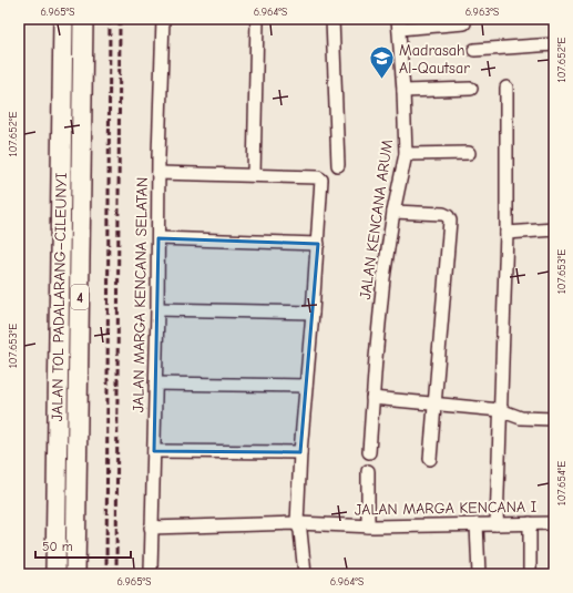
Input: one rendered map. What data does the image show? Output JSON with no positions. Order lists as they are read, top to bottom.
{
  "streets": {
    "highway": ["JALAN TOL PADALARANG–CILEUNYI", "4"],
    "street": ["JALAN KENCANA ARUM", "JALAN MARGA KENCANA SELATAN", "JALAN MARGA KENCANA I"]
  },
  "crossings": [
    ["JALAN MARGA KENCANA SELATAN", "JALAN MARGA KENCANA I"]
  ],
  "places": {
    "school or university": ["Madrasah Al-Qautsar"]
  },
  "scale_bar": "50 m",
  "coordinates": [
    "6.965°S",
    "6.964°S",
    "6.963°S",
    "107.652°E",
    "107.653°E",
    "107.654°E"
  ]
}
